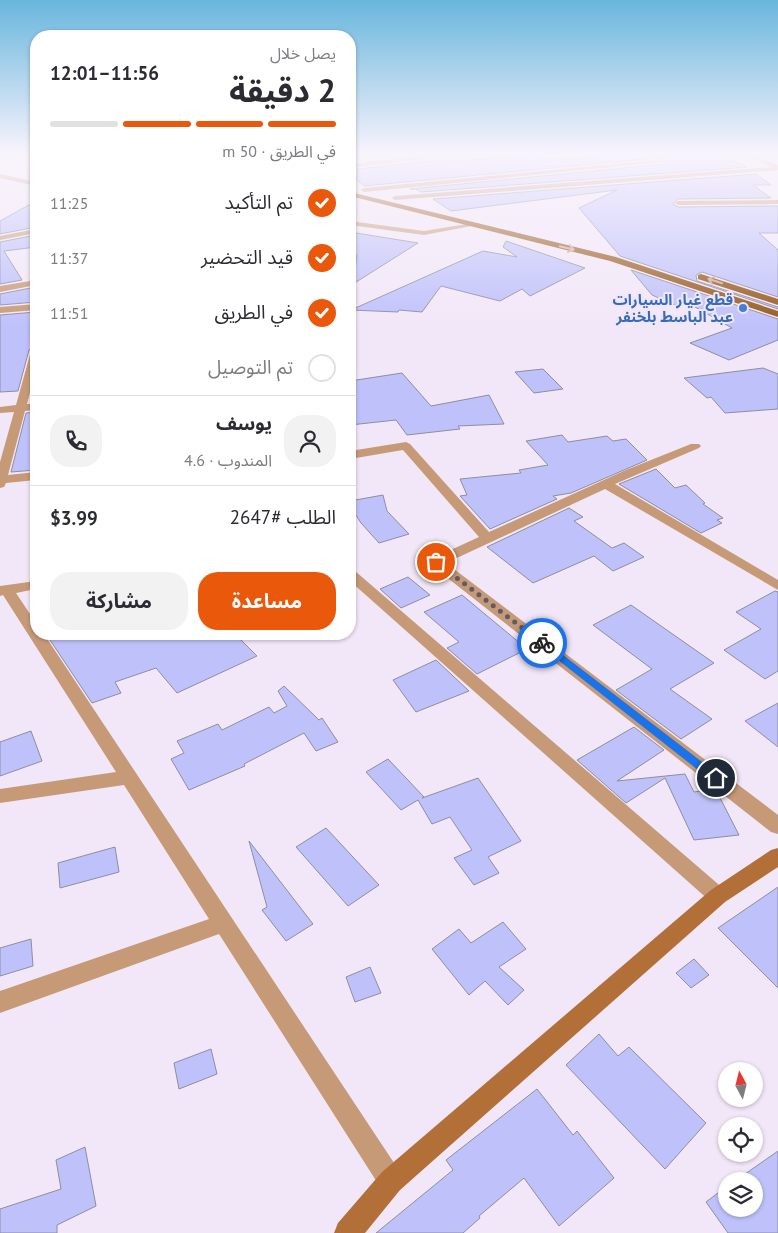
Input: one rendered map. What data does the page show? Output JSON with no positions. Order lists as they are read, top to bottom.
{
  "places": ["قطع غيار السيارات عبد الباسط بلخنفر"],
  "north": "top",
  "page": {
    "heading": ["2 دقيقة", "يصل خلال", "11:56–12:01"],
    "panel": [
      "يوسف",
      "المندوب · 4.6",
      "الطلب #2647",
      "$3.99"
    ],
    "bar": "في الطريق · 50 m",
    "list": [
      ["تم التأكيد", "11:25"],
      ["قيد التحضير", "11:37"],
      ["في الطريق", "11:51"],
      "تم التوصيل"
    ],
    "buttons": ["مساعدة", "مشاركة"]
  }
}
